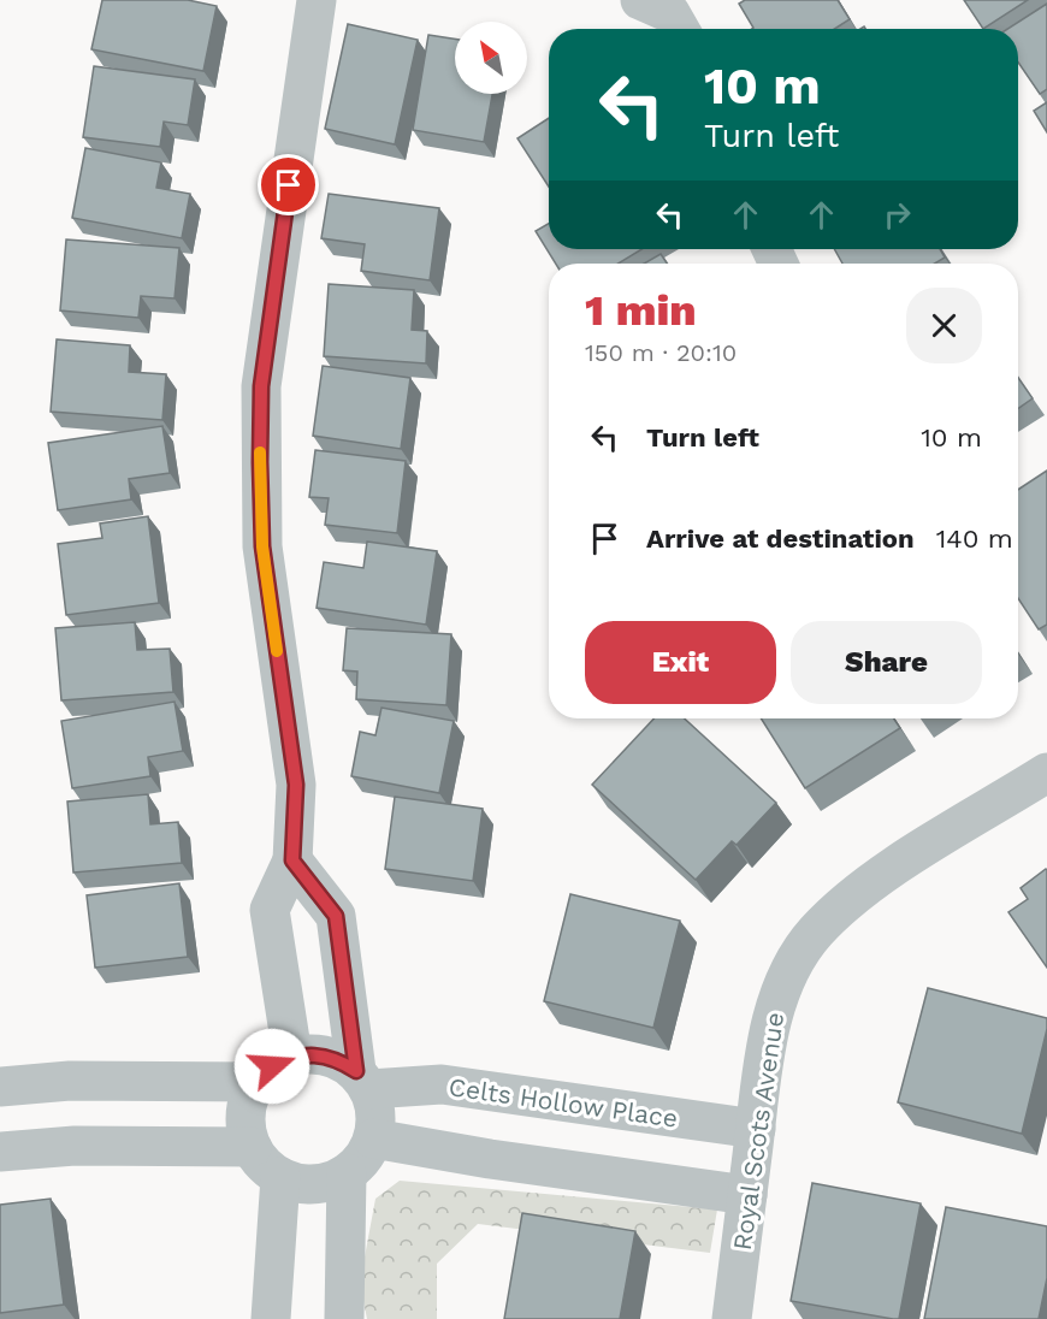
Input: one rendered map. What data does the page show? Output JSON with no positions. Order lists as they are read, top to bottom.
{
  "streets": {
    "street": ["Celts Hollow Place", "Royal Scots Avenue"]
  },
  "crossings": [
    ["Celts Hollow Place", "Royal Scots Avenue"]
  ],
  "north": "top left",
  "page": {
    "turn": ["10 m", "Turn left"],
    "heading": ["1 min", "150 m · 20:10"],
    "list": [
      {
        "name": "Turn left",
        "value": "10 m"
      },
      {
        "name": "Arrive at destination",
        "value": "140 m"
      }
    ],
    "buttons": ["Exit", "Share"]
  }
}
